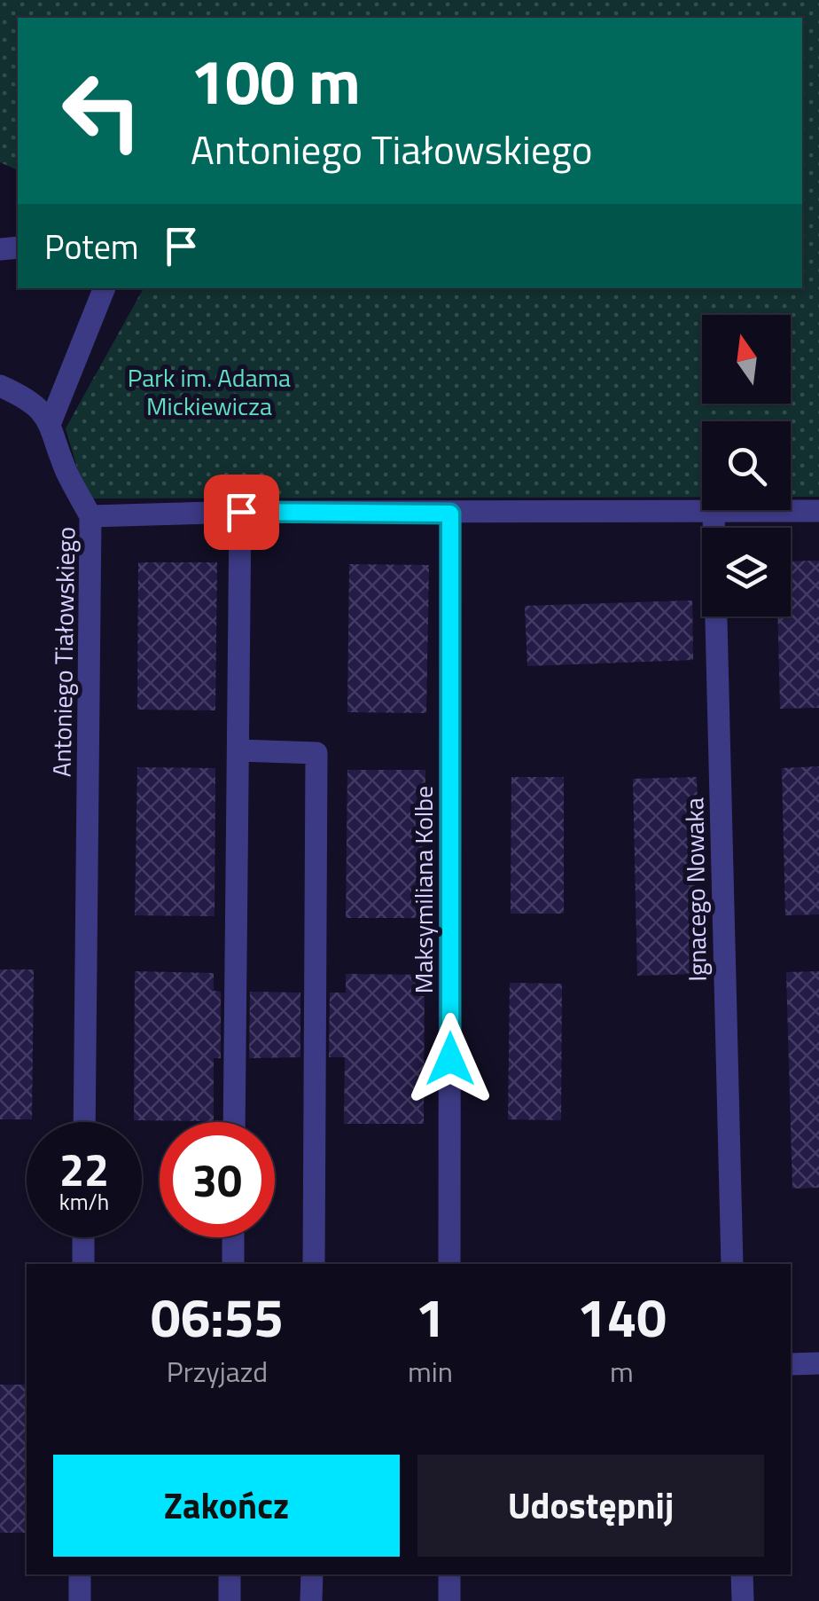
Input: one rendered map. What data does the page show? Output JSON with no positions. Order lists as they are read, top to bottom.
{
  "streets": {
    "street": ["Antoniego Tiałowskiego", "Maksymiliana Kolbe", "Ignacego Nowaka"]
  },
  "crossings": [
    ["Antoniego Tiałowskiego", "Maksymiliana Kolbe"],
    ["Antoniego Tiałowskiego", "Ignacego Nowaka"]
  ],
  "parks": ["Park im. Adama Mickiewicza"],
  "north": "top",
  "page": {
    "turn": ["100 m", "Antoniego Tiałowskiego"],
    "then": "Potem",
    "speed": "22 km/h",
    "limit": "30",
    "eta": [
      "06:55",
      "Przyjazd",
      "1",
      "min",
      "140",
      "m"
    ],
    "buttons": ["Zakończ", "Udostępnij"]
  }
}
